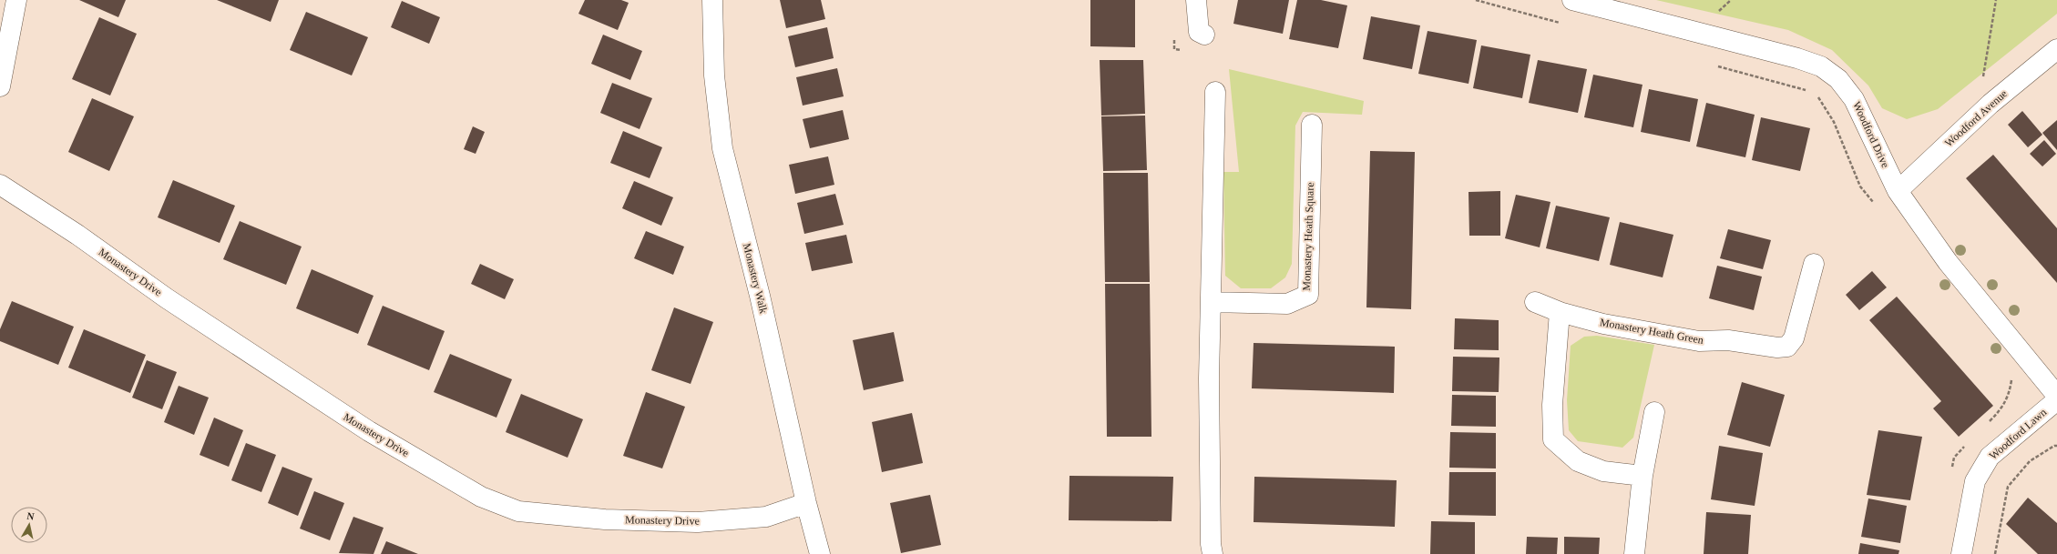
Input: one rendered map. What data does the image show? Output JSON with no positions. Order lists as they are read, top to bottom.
{
  "streets": {
    "street": [
      "Woodford Avenue",
      "Woodford Drive",
      "Monastery Heath Square",
      "Monastery Drive",
      "Monastery Walk",
      "Monastery Heath Green",
      "Woodford Lawn"
    ]
  },
  "crossings": [
    ["Woodford Avenue", "Woodford Drive"],
    ["Monastery Drive", "Monastery Walk"]
  ],
  "north": "top"
}
